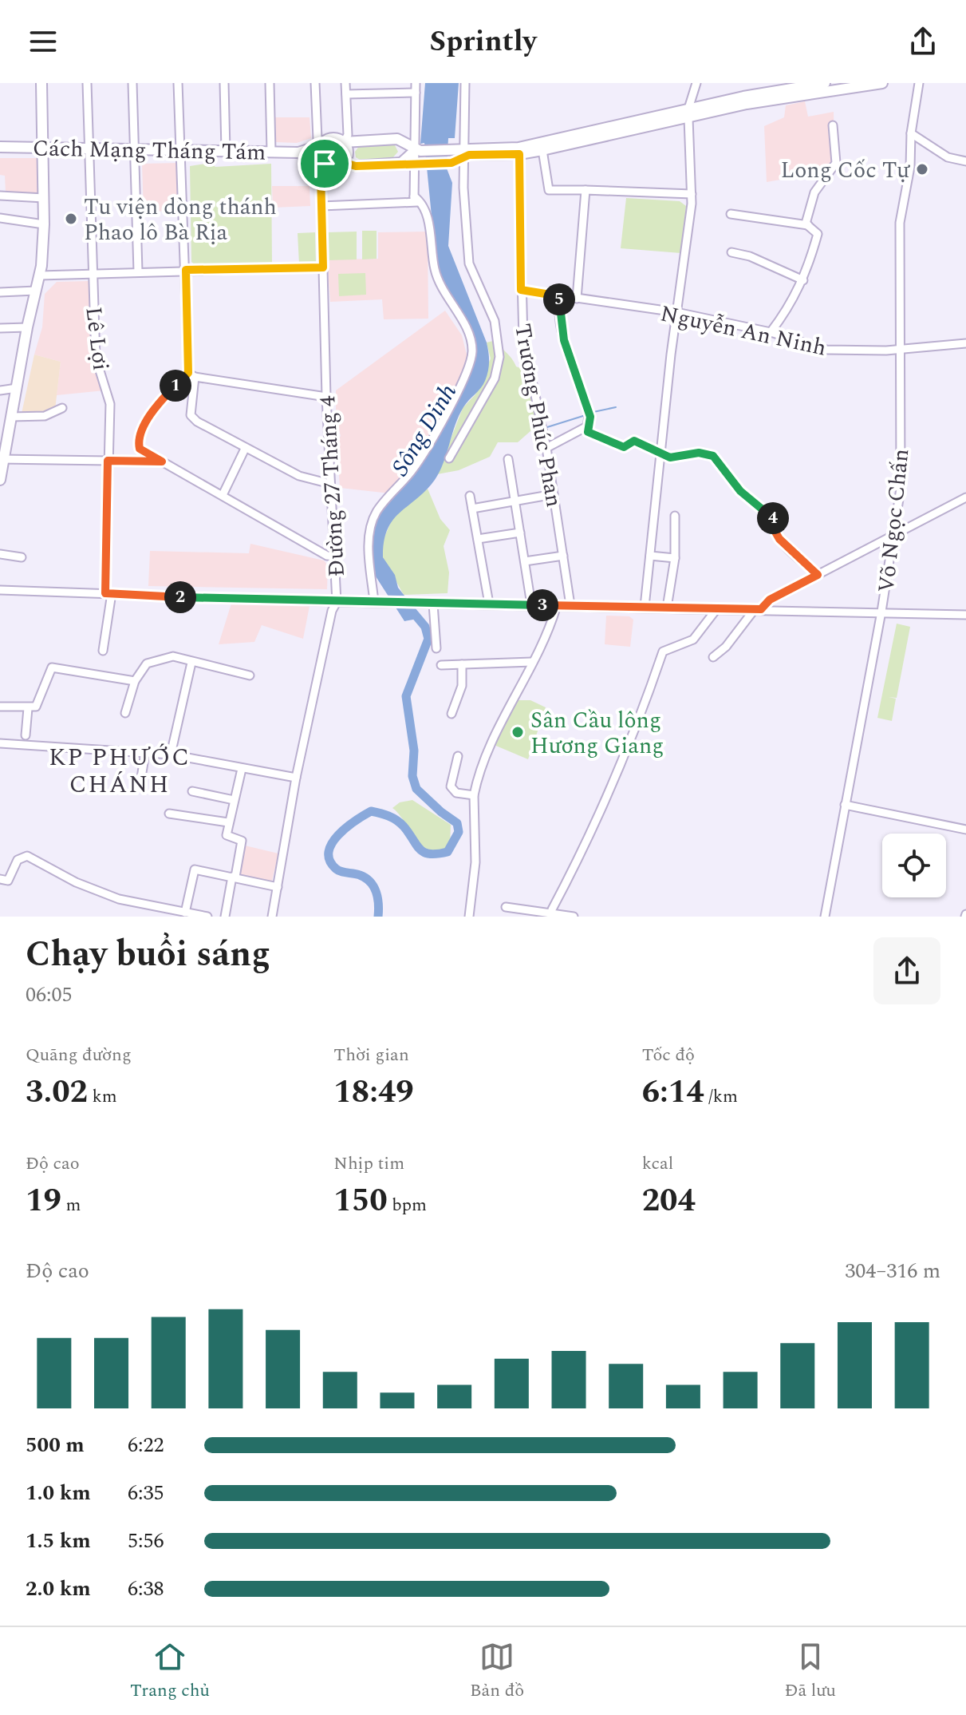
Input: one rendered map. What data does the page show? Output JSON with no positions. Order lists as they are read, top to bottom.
{
  "streets": {
    "main road": ["Cách Mạng Tháng Tám"],
    "street": [
      "Nguyễn An Ninh",
      "Lê Lợi",
      "Trương Phúc Phan",
      "Đường 27 Tháng 4",
      "Võ Ngọc Chấn"
    ]
  },
  "crossings": [
    ["Cách Mạng Tháng Tám", "Lê Lợi"],
    ["Cách Mạng Tháng Tám", "Đường 27 Tháng 4"],
    ["Nguyễn An Ninh", "Trương Phúc Phan"],
    ["Nguyễn An Ninh", "Võ Ngọc Chấn"]
  ],
  "districts": ["KP PHƯỚC CHÁNH"],
  "water": ["Sông Dinh"],
  "places": ["Long Cốc Tự", "Tu viện dòng thánh Phao lô Bà Rịa", "Sân Cầu lông Hương Giang"],
  "page": {
    "header": "Sprintly",
    "pins": [
      "5",
      "1",
      "4",
      "2",
      "3"
    ],
    "heading": ["Chạy buổi sáng", "06:05"],
    "stats": [
      ["Quãng đường", "3.02 km"],
      ["Thời gian", "18:49"],
      ["Tốc độ", "6:14 /km"],
      ["Độ cao", "19 m"],
      ["Nhịp tim", "150 bpm"],
      ["kcal", "204"]
    ],
    "chart": ["Độ cao", "304–316 m"],
    "list": [
      {
        "name": "500 m",
        "note": "6:22"
      },
      {
        "name": "1.0 km",
        "note": "6:35"
      },
      {
        "name": "1.5 km",
        "note": "5:56"
      },
      {
        "name": "2.0 km",
        "note": "6:38"
      }
    ],
    "tabs": ["Trang chủ", "Bản đồ", "Đã lưu"]
  }
}
